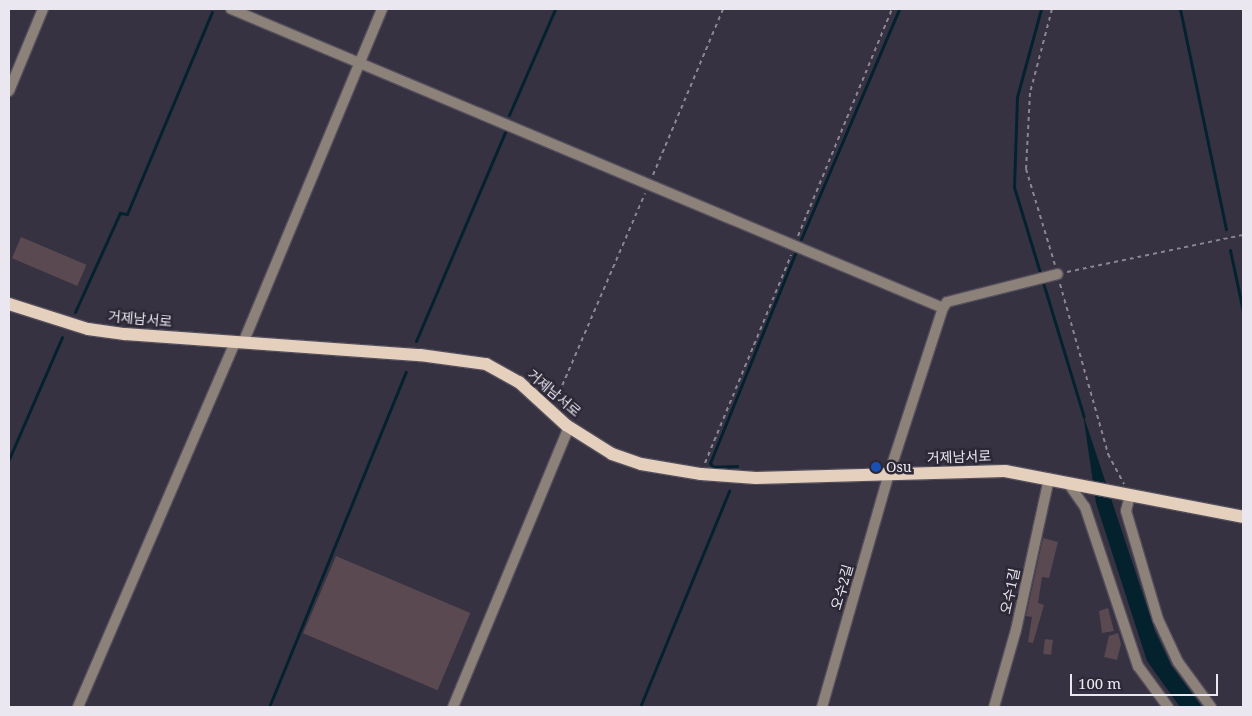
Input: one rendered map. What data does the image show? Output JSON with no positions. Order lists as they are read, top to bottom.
{
  "streets": {
    "main road": ["거제남서로"],
    "street": ["오수2길", "오수1길"]
  },
  "crossings": [
    ["거제남서로", "오수2길"],
    ["거제남서로", "오수1길"]
  ],
  "places": ["Osu"],
  "scale_bar": "100 m"
}
